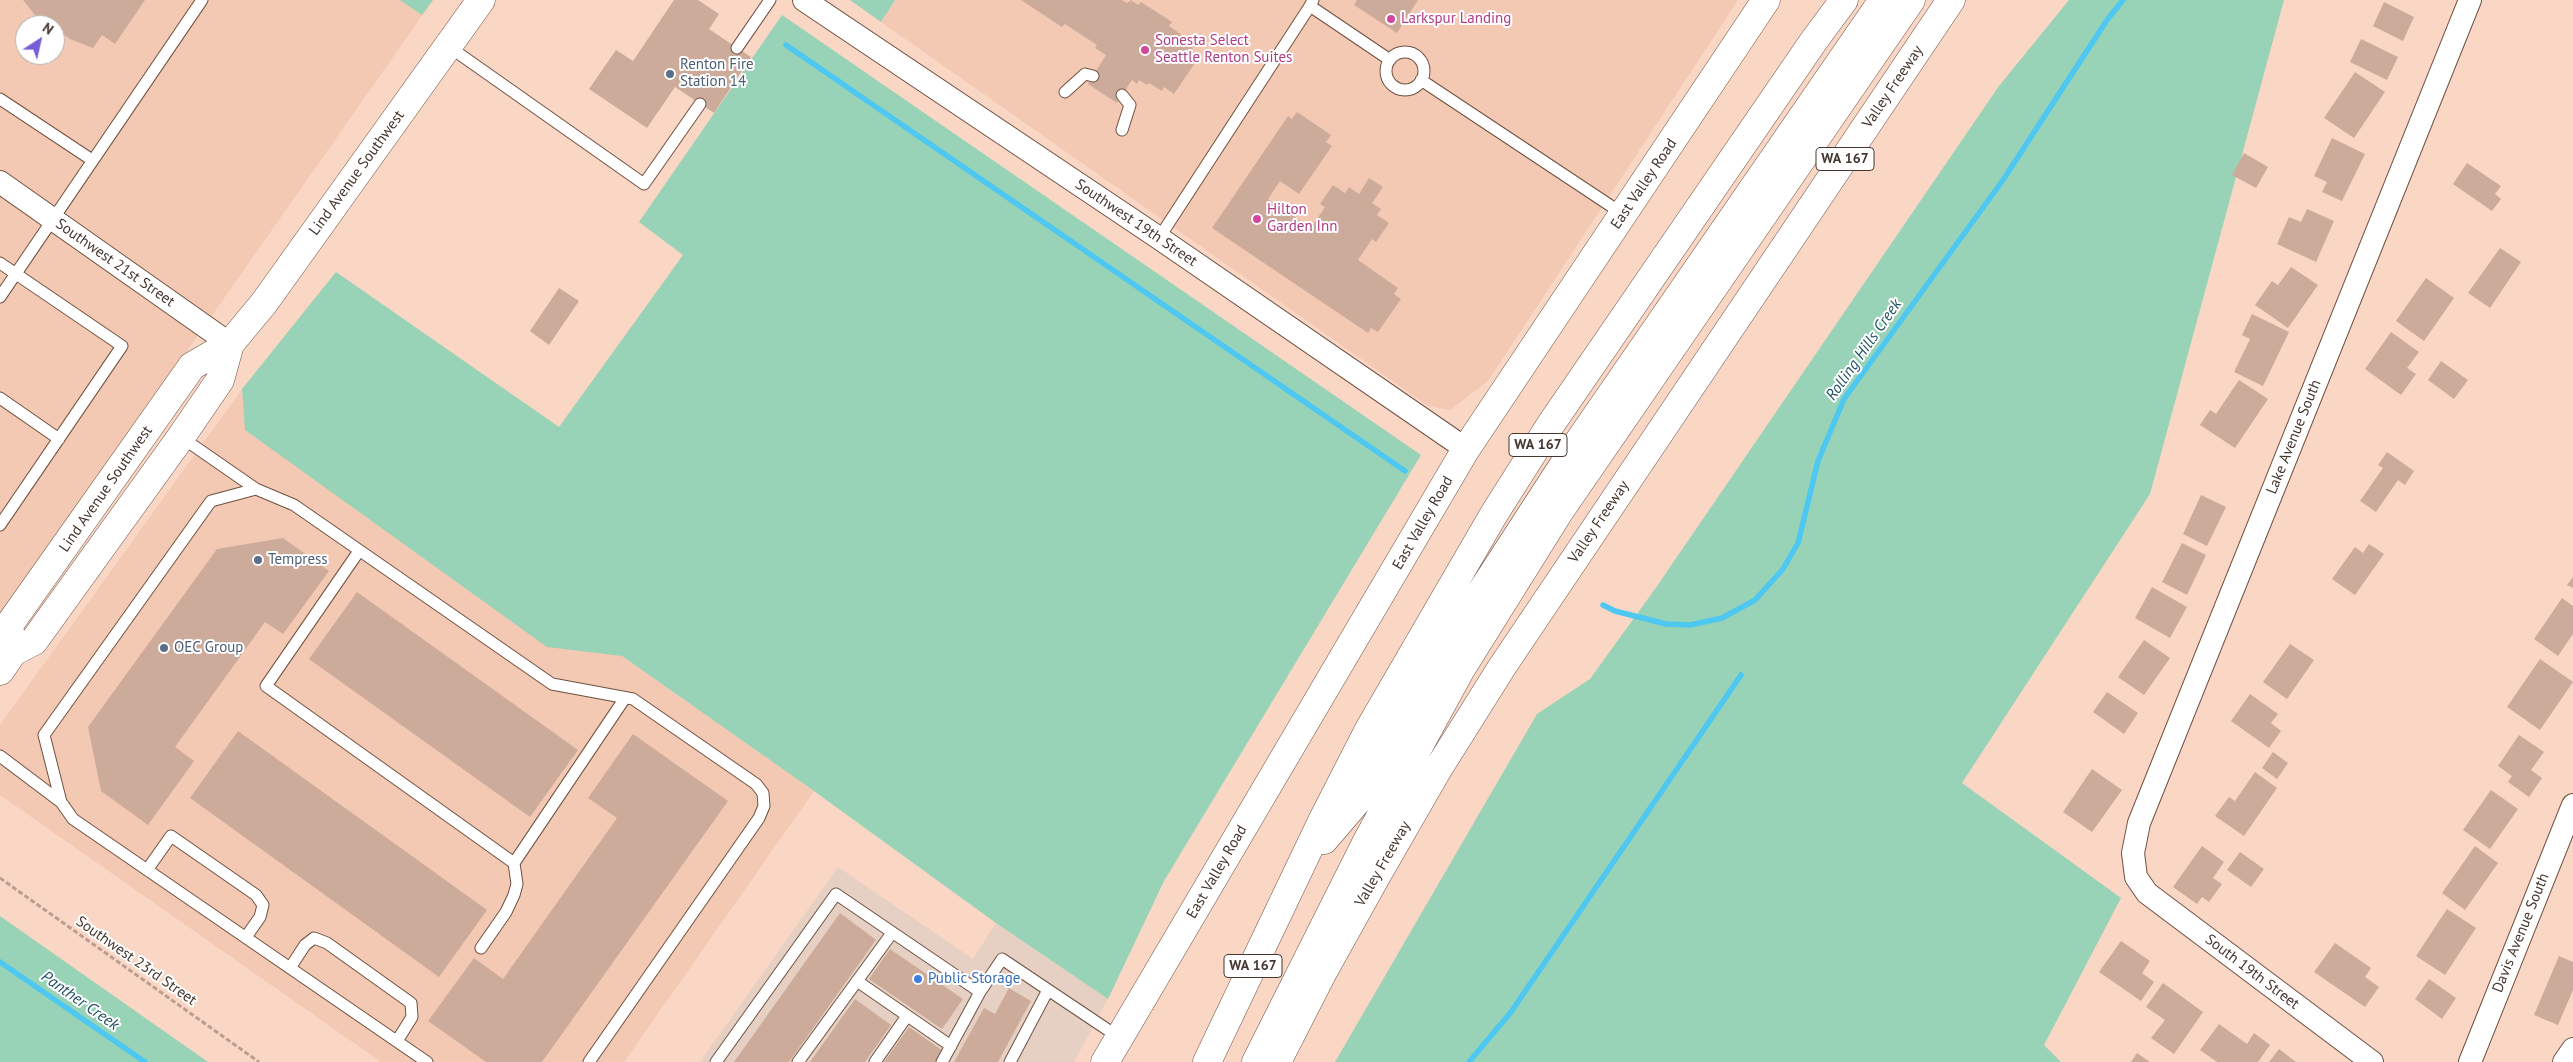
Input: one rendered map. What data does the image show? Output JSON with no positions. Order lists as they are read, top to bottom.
{
  "streets": {
    "main road": [
      "Valley Freeway",
      "WA 167",
      "Lind Avenue Southwest",
      "East Valley Road"
    ],
    "street": [
      "Southwest 19th Street",
      "Southwest 21st Street",
      "Lake Avenue South",
      "Davis Avenue South",
      "South 19th Street"
    ],
    "path": ["Southwest 23rd Street"]
  },
  "crossings": [
    ["Lind Avenue Southwest", "Southwest 21st Street"],
    ["East Valley Road", "Southwest 19th Street"],
    ["Lake Avenue South", "South 19th Street"]
  ],
  "water": ["Rolling Hills Creek", "Panther Creek"],
  "places": [
    "Larkspur Landing",
    "Sonesta Select Seattle Renton Suites",
    "Renton Fire Station 14",
    "Hilton Garden Inn",
    "Tempress",
    "OEC Group",
    "Public Storage"
  ],
  "north": "top right"
}
